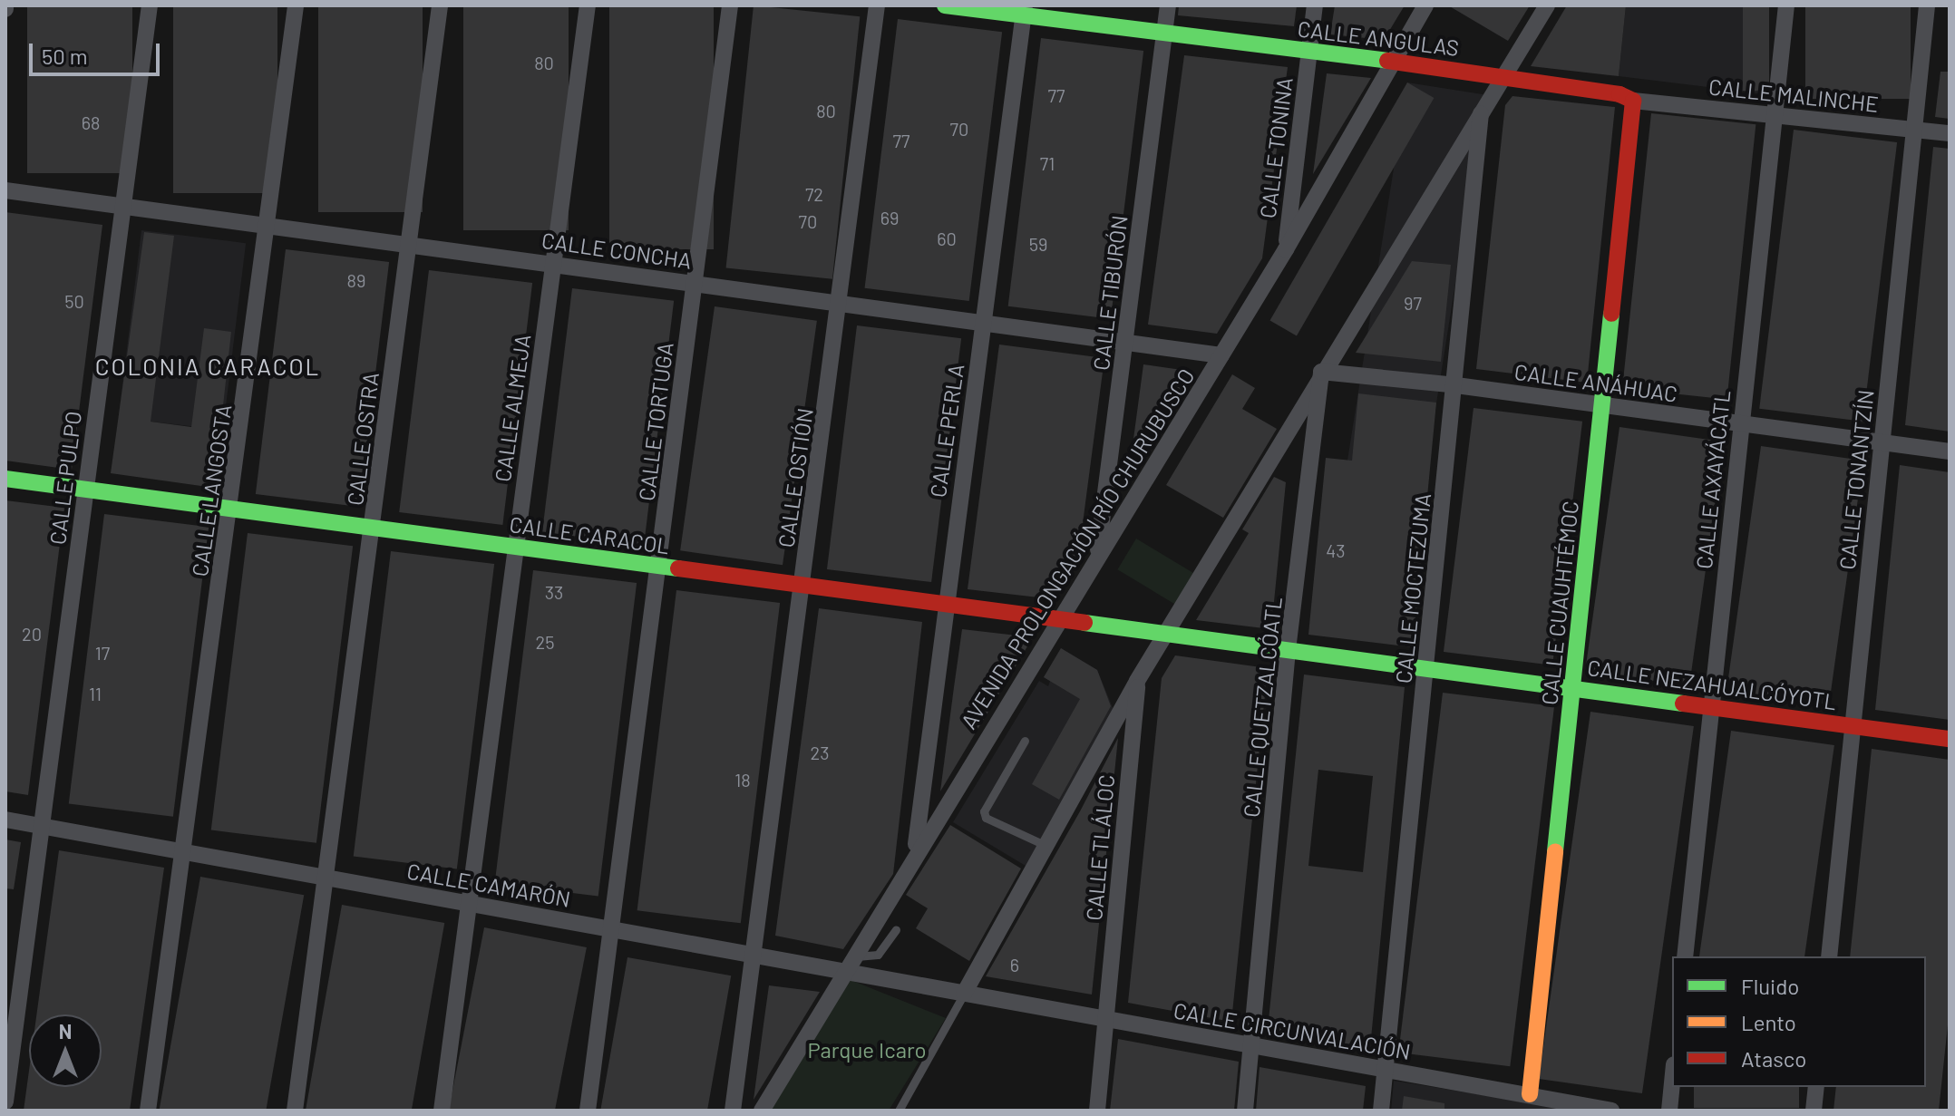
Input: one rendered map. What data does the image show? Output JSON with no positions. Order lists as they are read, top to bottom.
{
  "streets": {
    "street": [
      "CALLE ANGULAS",
      "CALLE MALINCHE",
      "CALLE TONINA",
      "CALLE CONCHA",
      "CALLE TIBURÓN",
      "CALLE ANÁHUAC",
      "CALLE ALMEJA",
      "CALLE TORTUGA",
      "CALLE PERLA",
      "CALLE OSTRA",
      "CALLE PULPO",
      "CALLE OSTIÓN",
      "CALLE AXAYÁCATL",
      "CALLE TONANTZÍN",
      "CALLE LANGOSTA",
      "CALLE CARACOL",
      "AVENIDA PROLONGACIÓN RÍO CHURUBUSCO",
      "CALLE MOCTEZUMA",
      "CALLE CUAUHTÉMOC",
      "CALLE NEZAHUALCÓYOTL",
      "CALLE QUETZALCÓATL",
      "CALLE TLÁLOC",
      "CALLE CAMARÓN",
      "CALLE CIRCUNVALACIÓN"
    ]
  },
  "crossings": [
    ["CALLE ANGULAS", "CALLE MALINCHE"],
    ["CALLE ANGULAS", "CALLE TONINA"],
    ["CALLE ANGULAS", "CALLE TIBURÓN"],
    ["CALLE ANGULAS", "CALLE PERLA"],
    ["CALLE ANGULAS", "AVENIDA PROLONGACIÓN RÍO CHURUBUSCO"],
    ["CALLE MALINCHE", "CALLE AXAYÁCATL"],
    ["CALLE MALINCHE", "CALLE TONANTZÍN"],
    ["CALLE MALINCHE", "CALLE CUAUHTÉMOC"],
    ["CALLE TONINA", "AVENIDA PROLONGACIÓN RÍO CHURUBUSCO"],
    ["CALLE CONCHA", "CALLE TIBURÓN"],
    ["CALLE CONCHA", "CALLE ALMEJA"],
    ["CALLE CONCHA", "CALLE TORTUGA"],
    ["CALLE CONCHA", "CALLE PERLA"],
    ["CALLE CONCHA", "CALLE OSTRA"],
    ["CALLE CONCHA", "CALLE PULPO"],
    ["CALLE CONCHA", "CALLE OSTIÓN"],
    ["CALLE CONCHA", "CALLE LANGOSTA"],
    ["CALLE CONCHA", "AVENIDA PROLONGACIÓN RÍO CHURUBUSCO"],
    ["CALLE TIBURÓN", "AVENIDA PROLONGACIÓN RÍO CHURUBUSCO"],
    ["CALLE ANÁHUAC", "CALLE AXAYÁCATL"],
    ["CALLE ANÁHUAC", "CALLE TONANTZÍN"],
    ["CALLE ANÁHUAC", "CALLE MOCTEZUMA"],
    ["CALLE ANÁHUAC", "CALLE CUAUHTÉMOC"],
    ["CALLE ANÁHUAC", "CALLE QUETZALCÓATL"],
    ["CALLE ALMEJA", "CALLE CARACOL"],
    ["CALLE ALMEJA", "CALLE CAMARÓN"],
    ["CALLE TORTUGA", "CALLE CARACOL"],
    ["CALLE TORTUGA", "CALLE CAMARÓN"],
    ["CALLE PERLA", "CALLE CARACOL"],
    ["CALLE PERLA", "AVENIDA PROLONGACIÓN RÍO CHURUBUSCO"],
    ["CALLE OSTRA", "CALLE CARACOL"],
    ["CALLE OSTRA", "CALLE CAMARÓN"],
    ["CALLE PULPO", "CALLE CARACOL"],
    ["CALLE PULPO", "CALLE CAMARÓN"],
    ["CALLE OSTIÓN", "CALLE CARACOL"],
    ["CALLE OSTIÓN", "CALLE CAMARÓN"],
    ["CALLE AXAYÁCATL", "CALLE NEZAHUALCÓYOTL"],
    ["CALLE TONANTZÍN", "CALLE NEZAHUALCÓYOTL"],
    ["CALLE LANGOSTA", "CALLE CARACOL"],
    ["CALLE LANGOSTA", "CALLE CAMARÓN"],
    ["CALLE CARACOL", "AVENIDA PROLONGACIÓN RÍO CHURUBUSCO"],
    ["CALLE CARACOL", "CALLE NEZAHUALCÓYOTL"],
    ["AVENIDA PROLONGACIÓN RÍO CHURUBUSCO", "CALLE CAMARÓN"],
    ["CALLE MOCTEZUMA", "CALLE NEZAHUALCÓYOTL"],
    ["CALLE MOCTEZUMA", "CALLE CIRCUNVALACIÓN"],
    ["CALLE CUAUHTÉMOC", "CALLE NEZAHUALCÓYOTL"],
    ["CALLE CUAUHTÉMOC", "CALLE CIRCUNVALACIÓN"],
    ["CALLE NEZAHUALCÓYOTL", "CALLE QUETZALCÓATL"],
    ["CALLE QUETZALCÓATL", "CALLE CIRCUNVALACIÓN"],
    ["CALLE TLÁLOC", "CALLE CIRCUNVALACIÓN"],
    ["CALLE CAMARÓN", "CALLE CIRCUNVALACIÓN"]
  ],
  "districts": ["COLONIA CARACOL"],
  "parks": ["Parque Icaro"],
  "house_numbers": [
    "80",
    "77",
    "80",
    "68",
    "70",
    "77",
    "71",
    "72",
    "69",
    "70",
    "60",
    "59",
    "89",
    "50",
    "97",
    "43",
    "33",
    "20",
    "25",
    "17",
    "11",
    "23",
    "18",
    "6"
  ],
  "legend": ["Fluido", "Lento", "Atasco"],
  "scale_bar": "50 m",
  "north": "top"
}
